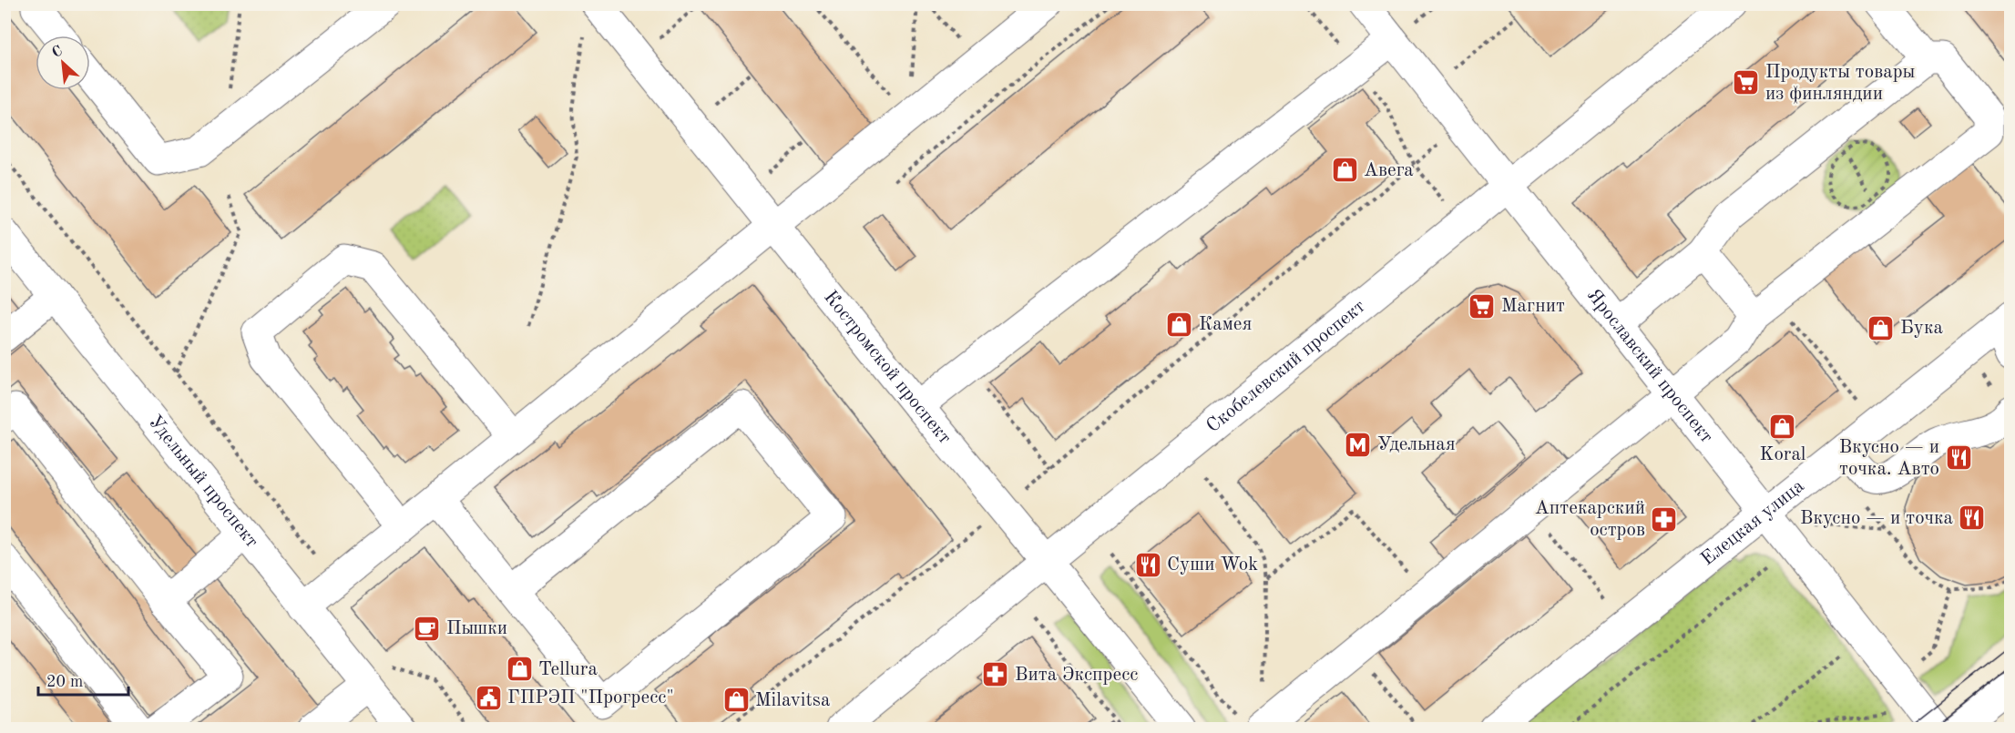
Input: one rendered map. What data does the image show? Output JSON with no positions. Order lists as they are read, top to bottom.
{
  "streets": {
    "street": [
      "Костромской проспект",
      "Скобелевский проспект",
      "Ярославский проспект",
      "Удельный проспект",
      "Елецкая улица"
    ]
  },
  "crossings": [
    ["Костромской проспект", "Скобелевский проспект"],
    ["Скобелевский проспект", "Ярославский проспект"],
    ["Ярославский проспект", "Елецкая улица"]
  ],
  "places": {
    "supermarket": ["Продукты товары из финляндии", "Магнит"],
    "shop": [
      "Авега",
      "Камея",
      "Бука",
      "Koral",
      "Tellura",
      "Milavitsa"
    ],
    "metro station": ["Удельная"],
    "restaurant": ["Вкусно — и точка. Авто", "Вкусно — и точка", "Суши Wok"],
    "pharmacy": ["Аптекарский остров", "Вита Экспресс"],
    "cafe": ["Пышки"],
    "public building": ["ГПРЭП \"Прогресс\""]
  },
  "scale_bar": "20 m",
  "north": "top left"
}
